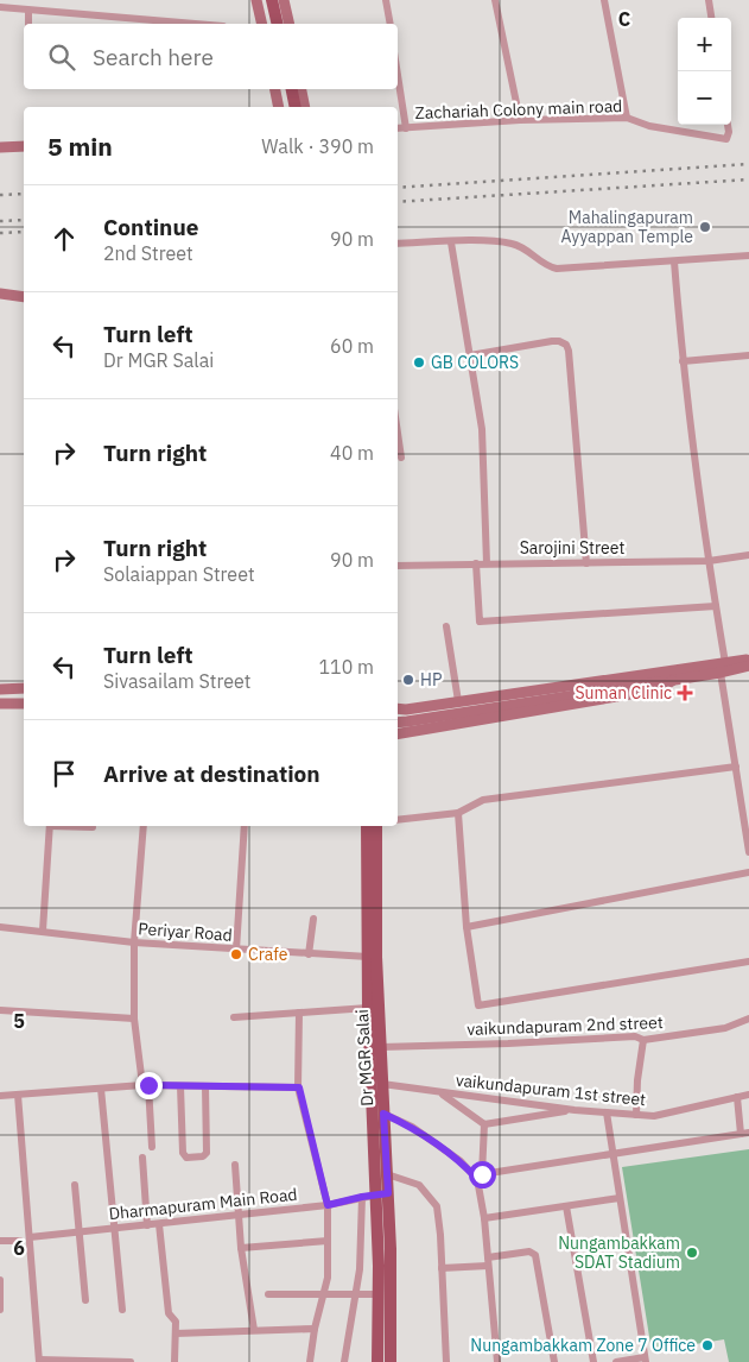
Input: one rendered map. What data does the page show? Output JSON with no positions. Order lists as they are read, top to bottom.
{
  "streets": {
    "main road": ["Dr MGR Salai"],
    "street": [
      "Zachariah Colony main road",
      "Sarojini Street",
      "Periyar Road",
      "vaikundapuram 2nd street",
      "vaikundapuram 1st street",
      "Dharmapuram Main Road"
    ]
  },
  "crossings": [
    ["Periyar Road", "Dr MGR Salai"],
    ["vaikundapuram 2nd street", "Dr MGR Salai"],
    ["Dr MGR Salai", "vaikundapuram 1st street"],
    ["Dr MGR Salai", "Dharmapuram Main Road"]
  ],
  "places": {
    "other": [
      "Mahalingapuram Ayyappan Temple",
      "GB COLORS",
      "HP",
      "Crafe",
      "Nungambakkam SDAT Stadium",
      "Nungambakkam Zone 7 Office"
    ],
    "health": ["Suman Clinic"]
  },
  "page": {
    "map_buttons": ["+", "−"],
    "search": "Search here",
    "heading": ["5 min", "Walk · 390 m"],
    "list": [
      ["Continue", "2nd Street", "90 m"],
      ["Turn left", "Dr MGR Salai", "60 m"],
      ["Turn right", "40 m"],
      ["Turn right", "Solaiappan Street", "90 m"],
      ["Turn left", "Sivasailam Street", "110 m"],
      "Arrive at destination"
    ]
  },
  "grid": {
    "columns": ["C"],
    "rows": ["5", "6"]
  }
}
